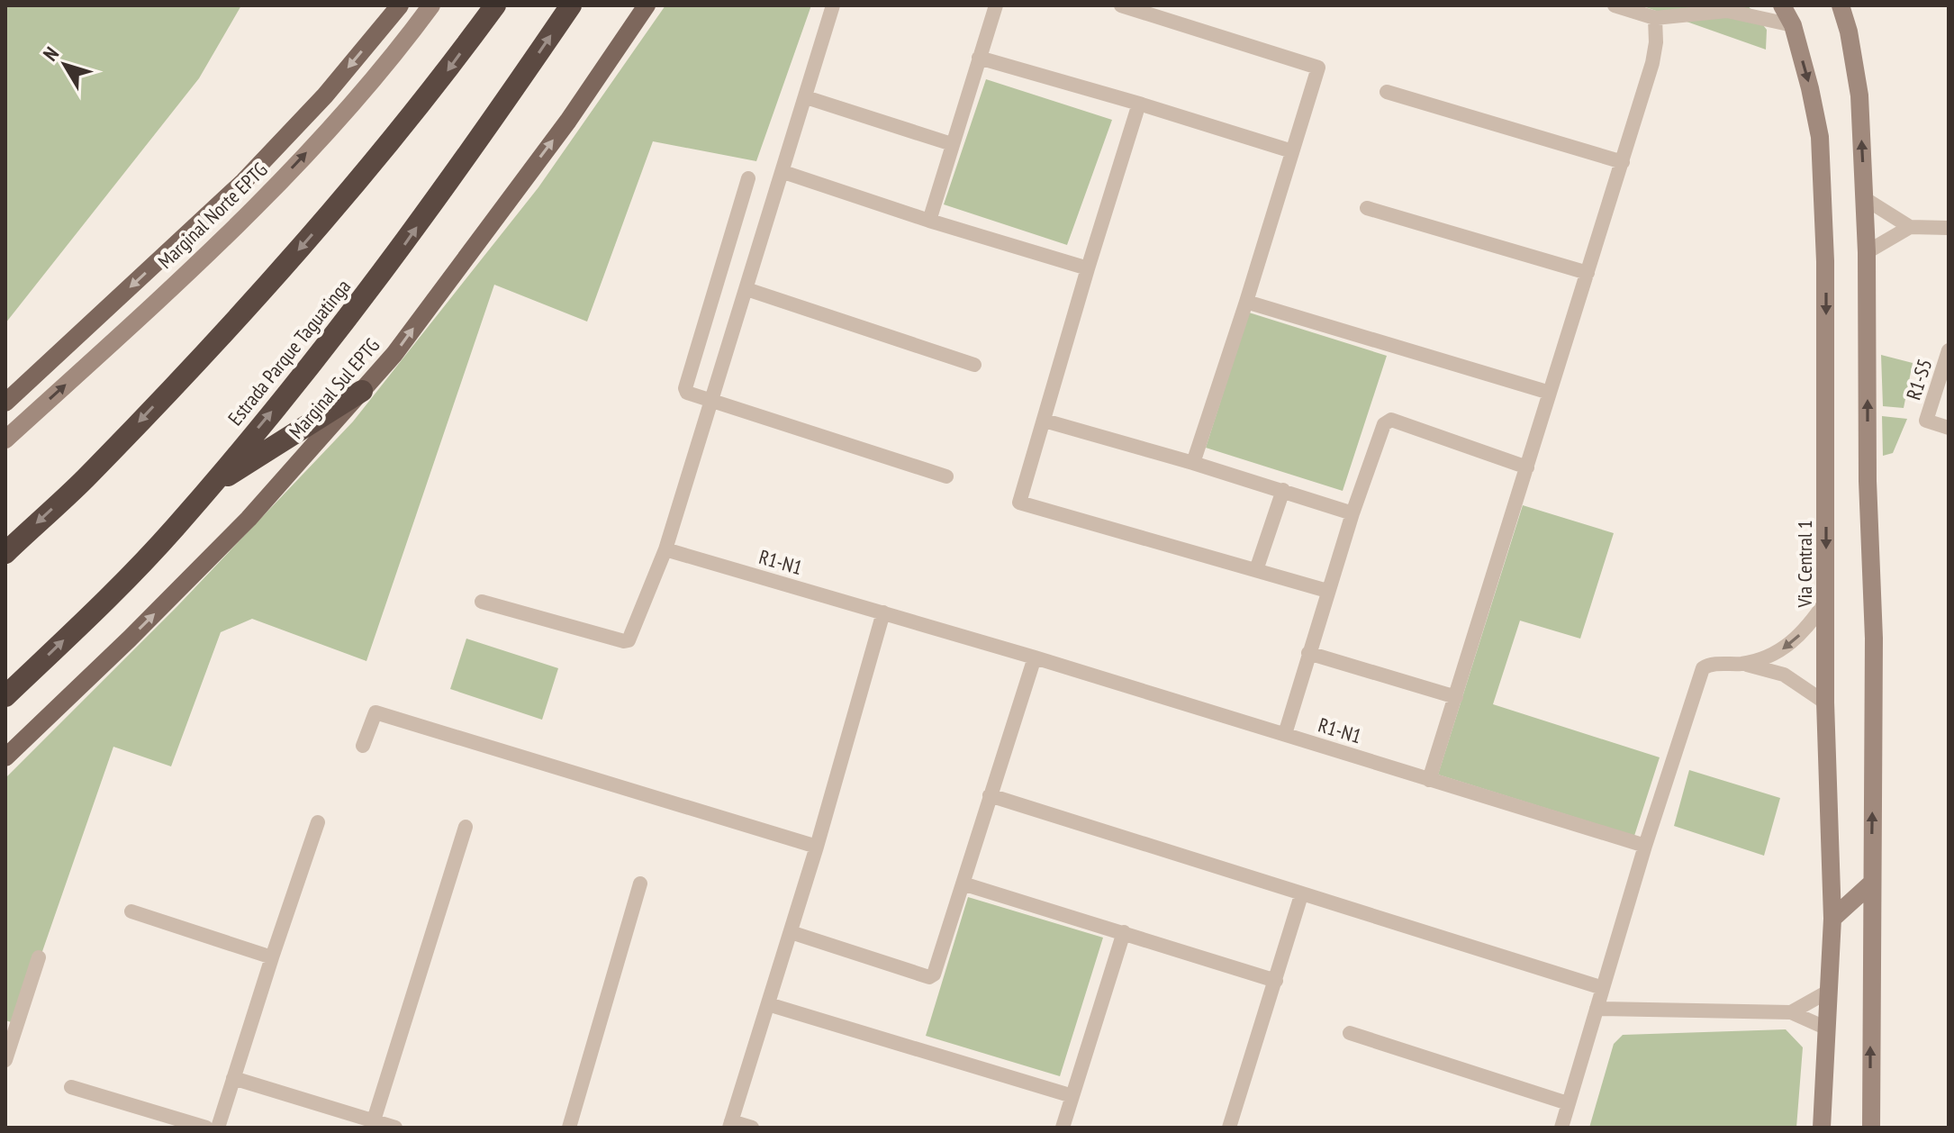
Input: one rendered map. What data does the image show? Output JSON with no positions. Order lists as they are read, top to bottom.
{
  "streets": {
    "highway": ["Estrada Parque Taguatinga"],
    "main road": ["Marginal Norte EPTG", "Marginal Sul EPTG", "Via Central 1"],
    "street": ["R1-S5", "R1-N1"]
  },
  "one_way": ["Marginal Sul EPTG"],
  "north": "top left"
}
